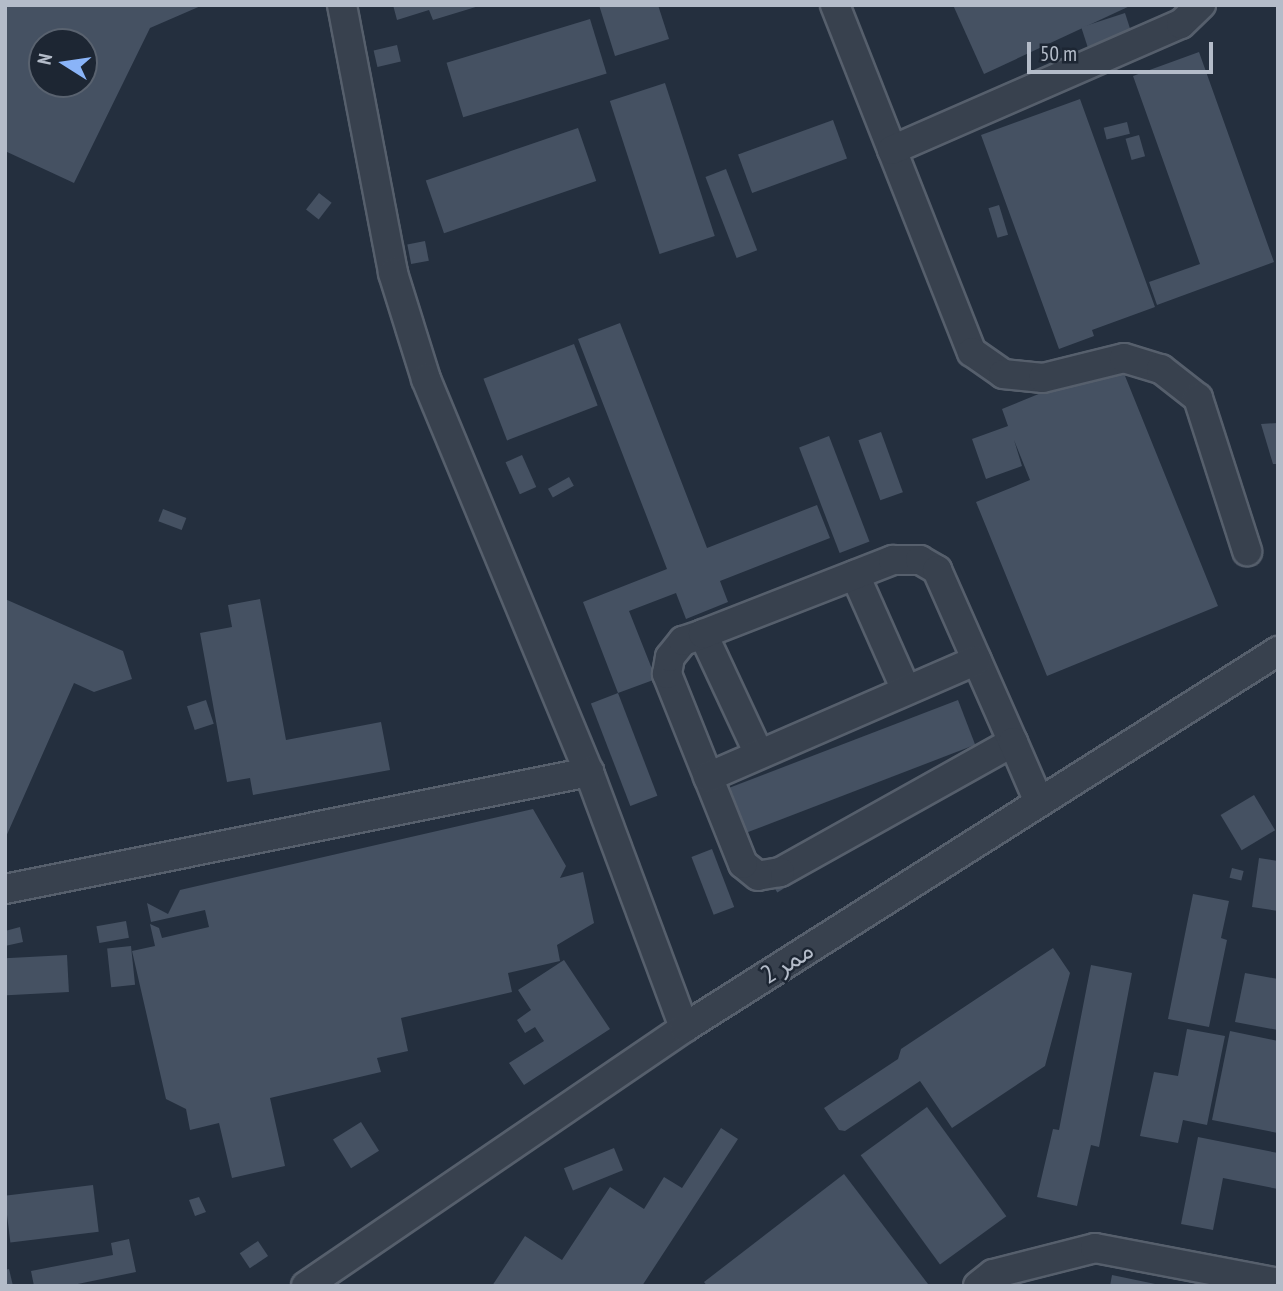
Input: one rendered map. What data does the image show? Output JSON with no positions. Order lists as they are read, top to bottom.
{
  "streets": {
    "lane": ["ممر 2"]
  },
  "scale_bar": "50 m",
  "north": "left"
}
